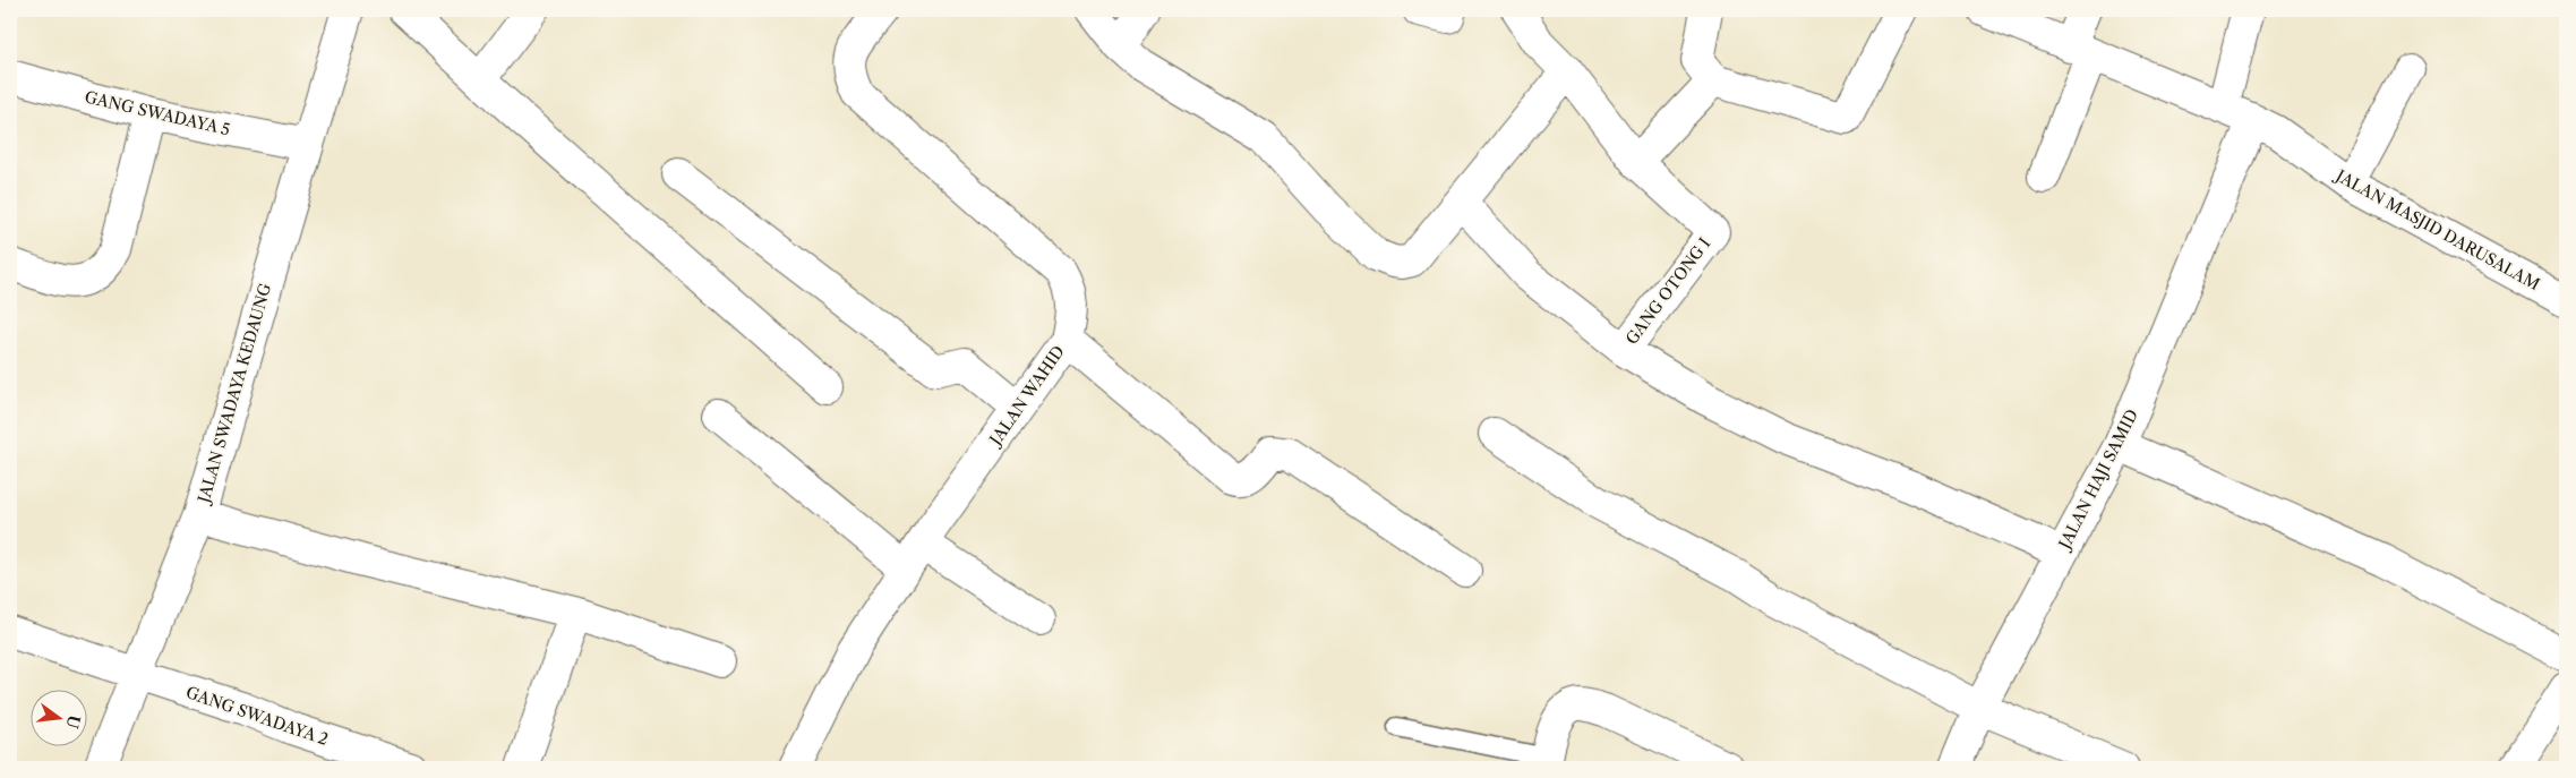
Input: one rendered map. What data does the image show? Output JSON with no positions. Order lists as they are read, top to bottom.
{
  "streets": {
    "street": [
      "GANG SWADAYA 5",
      "JALAN MASJID DARUSALAM",
      "GANG OTONG I",
      "JALAN SWADAYA KEDAUNG",
      "JALAN WAHID",
      "JALAN HAJI SAMID",
      "GANG SWADAYA 2"
    ]
  },
  "crossings": [
    ["GANG SWADAYA 5", "JALAN SWADAYA KEDAUNG"],
    ["JALAN MASJID DARUSALAM", "JALAN HAJI SAMID"],
    ["JALAN SWADAYA KEDAUNG", "GANG SWADAYA 2"]
  ],
  "north": "right"
}
